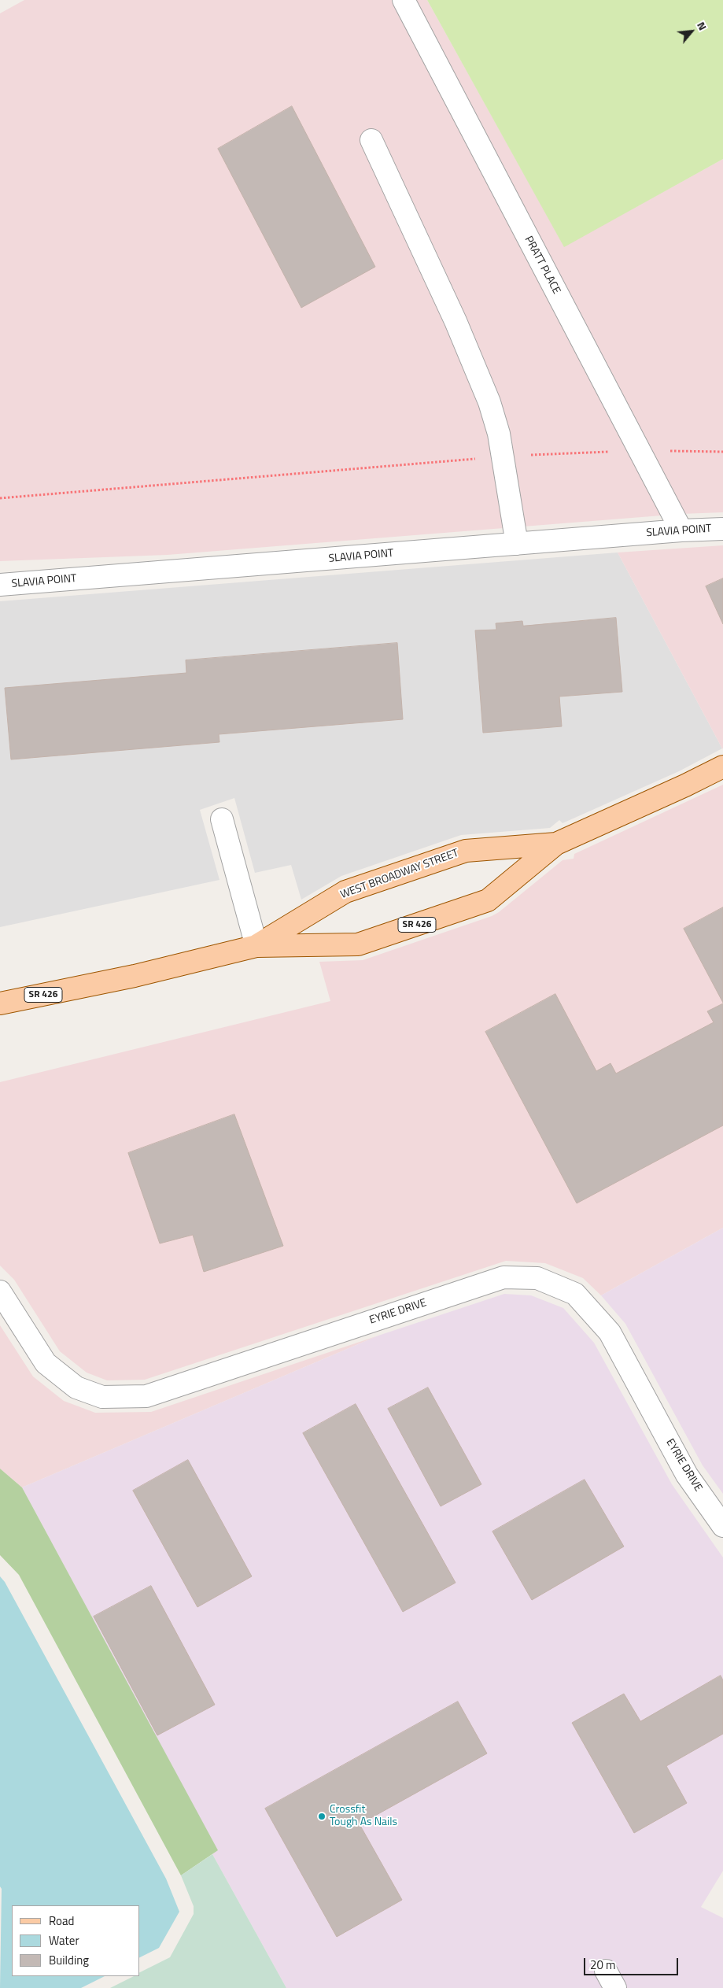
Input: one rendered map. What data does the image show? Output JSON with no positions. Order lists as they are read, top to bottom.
{
  "streets": {
    "main road": ["WEST BROADWAY STREET", "SR 426"],
    "street": ["PRATT PLACE", "SLAVIA POINT", "EYRIE DRIVE"]
  },
  "crossings": [
    ["PRATT PLACE", "SLAVIA POINT"]
  ],
  "places": ["Crossfit Tough As Nails"],
  "legend": ["Road", "Water", "Building"],
  "scale_bar": "20 m",
  "north": "top right"
}
